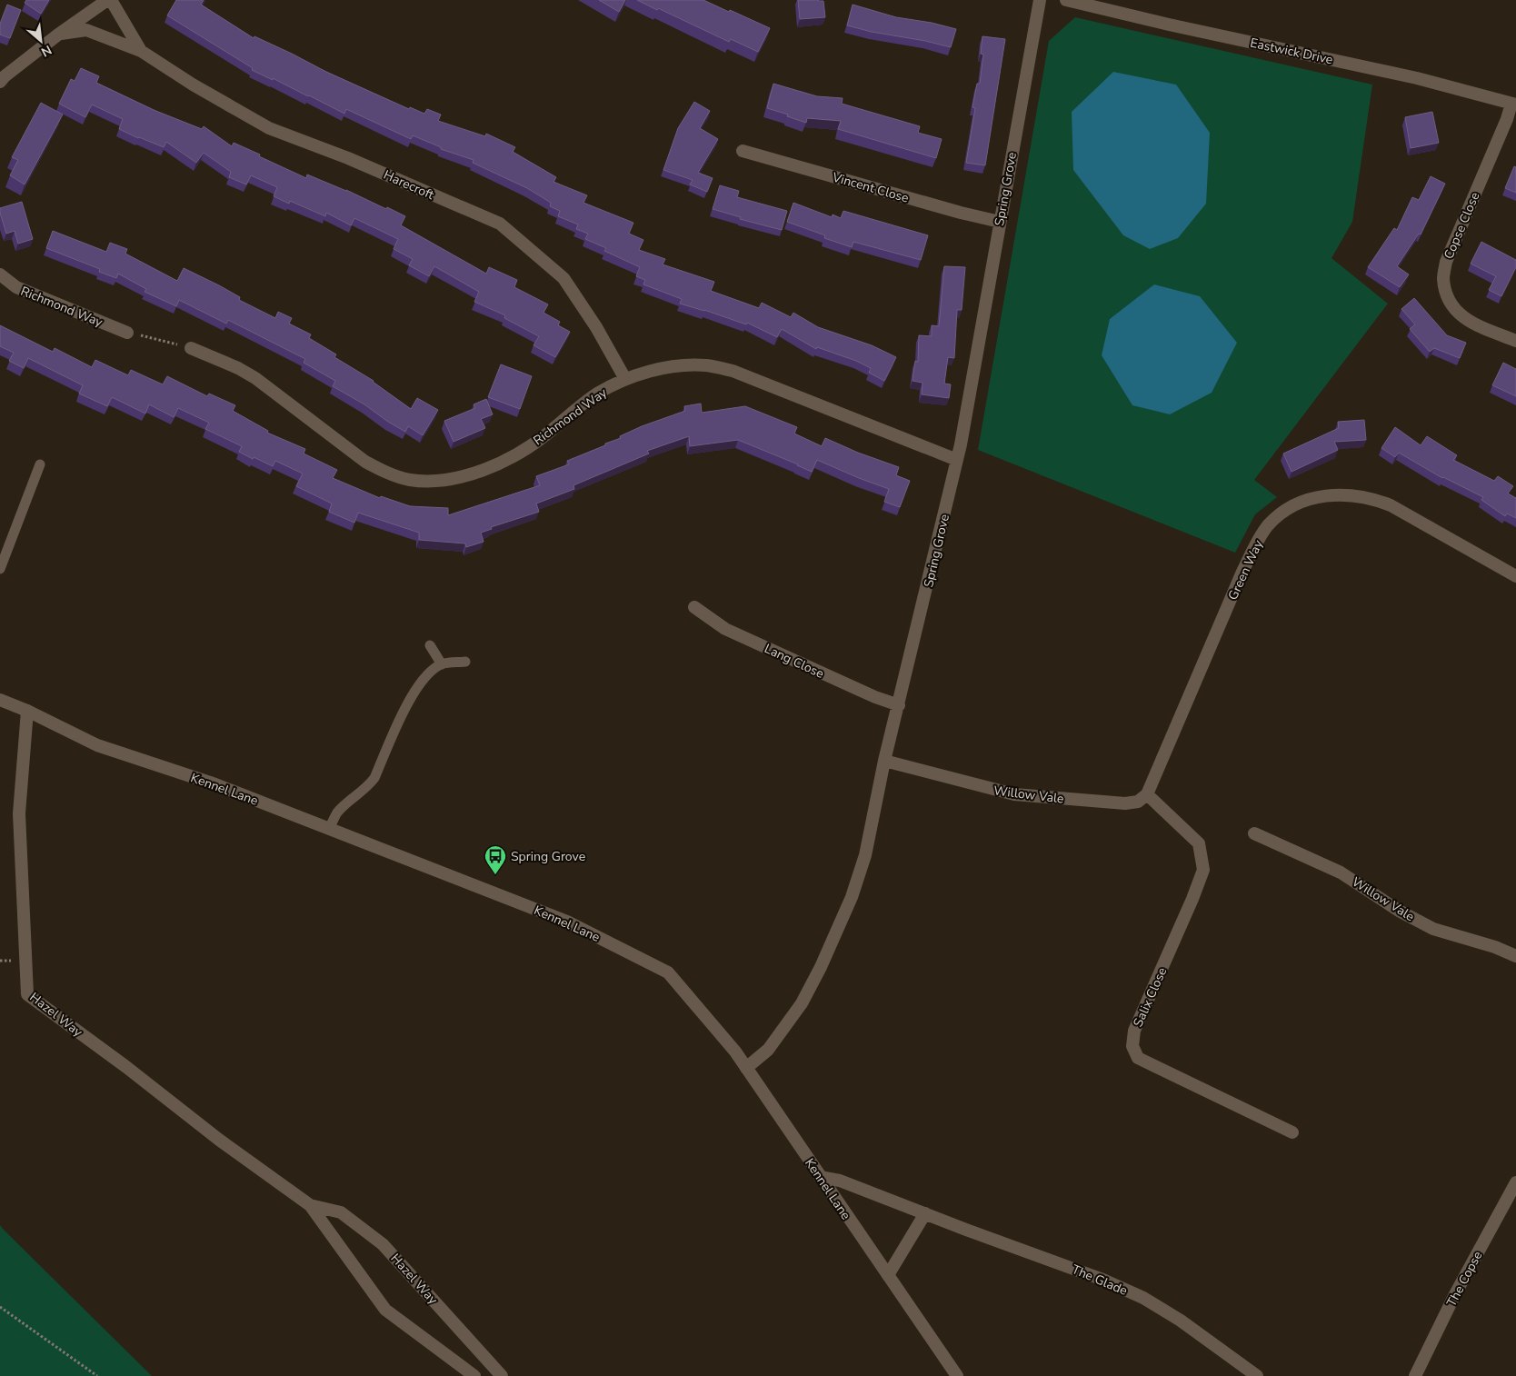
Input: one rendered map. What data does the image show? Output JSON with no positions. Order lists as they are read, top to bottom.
{
  "streets": {
    "street": [
      "Eastwick Drive",
      "Harecroft",
      "Vincent Close",
      "Spring Grove",
      "Copse Close",
      "Richmond Way",
      "Green Way",
      "Lang Close",
      "Kennel Lane",
      "Willow Vale",
      "Salix Close",
      "Hazel Way",
      "The Copse",
      "The Glade"
    ]
  },
  "crossings": [
    ["Eastwick Drive", "Copse Close"],
    ["Harecroft", "Richmond Way"],
    ["Vincent Close", "Spring Grove"],
    ["Spring Grove", "Richmond Way"],
    ["Spring Grove", "Lang Close"],
    ["Spring Grove", "Kennel Lane"],
    ["Spring Grove", "Willow Vale"],
    ["Green Way", "Willow Vale"],
    ["Green Way", "Salix Close"],
    ["Kennel Lane", "Hazel Way"],
    ["Kennel Lane", "The Glade"],
    ["Willow Vale", "Salix Close"]
  ],
  "places": {
    "bus stop": ["Spring Grove"]
  },
  "north": "bottom right"
}
